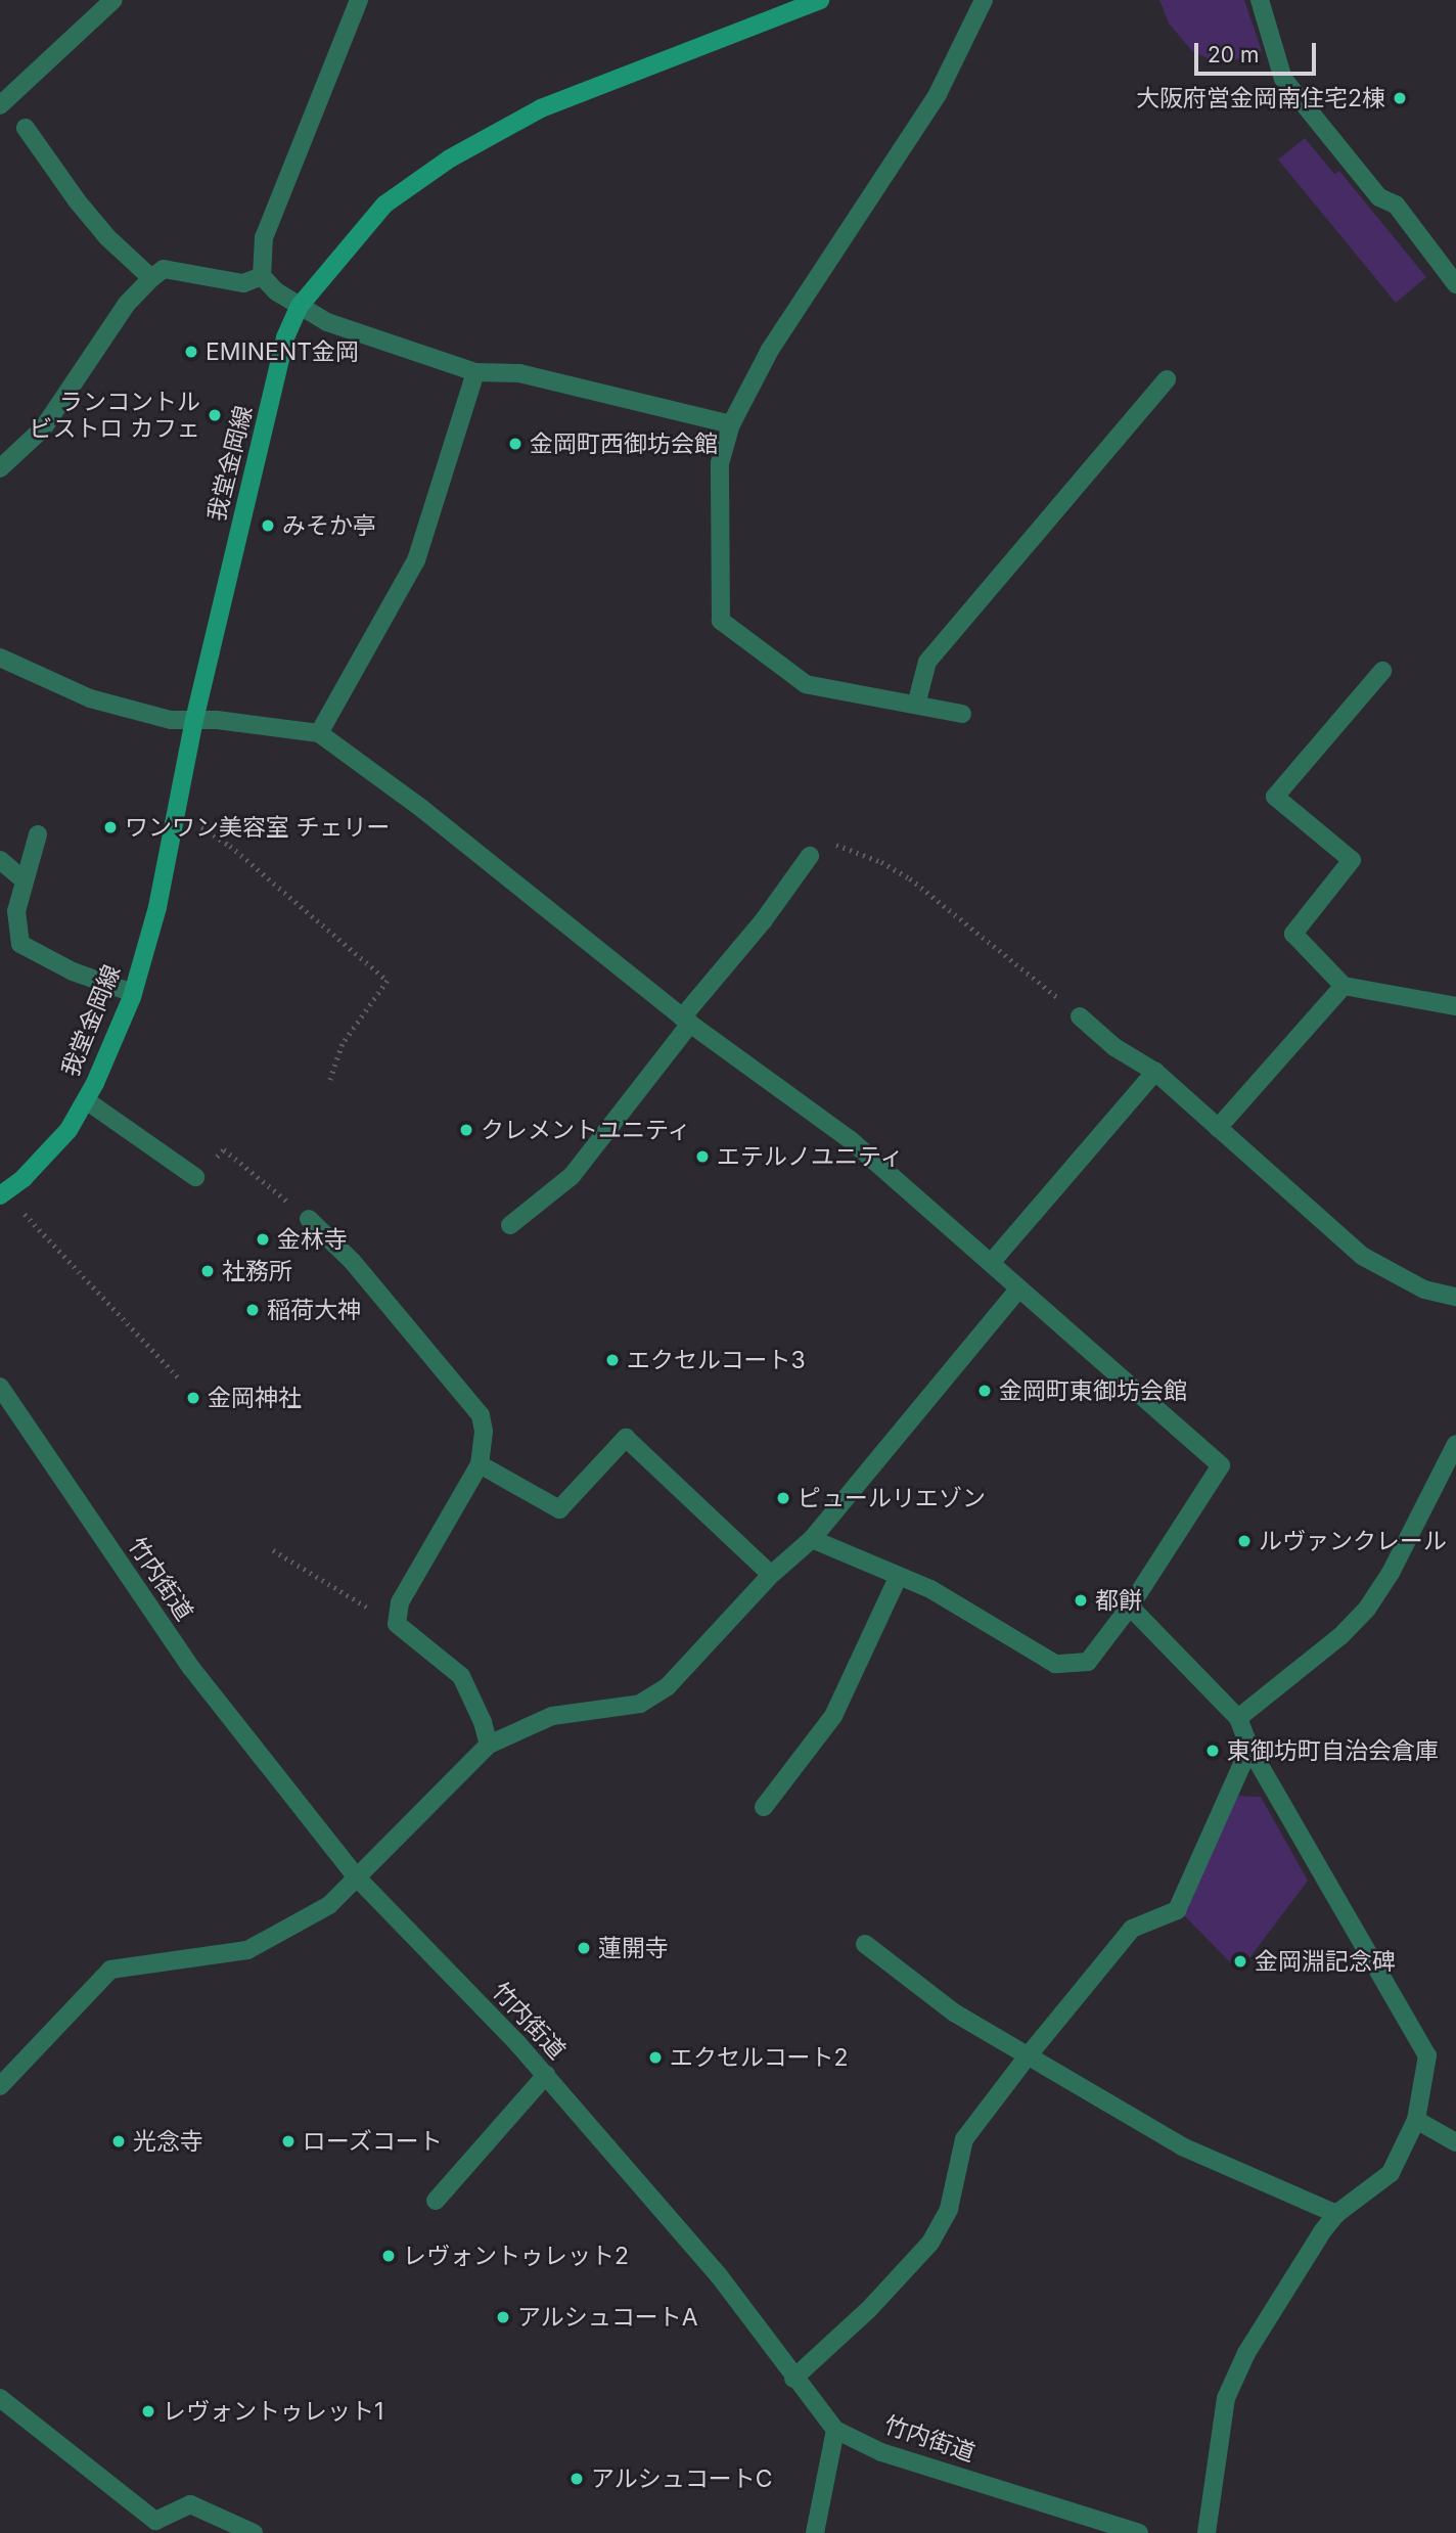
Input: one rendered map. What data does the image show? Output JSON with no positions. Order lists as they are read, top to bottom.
{
  "streets": {
    "main road": ["我堂金岡線"],
    "street": ["竹内街道"]
  },
  "places": [
    "大阪府営金岡南住宅2棟",
    "EMINENT金岡",
    "ランコントル ビストロ カフェ",
    "金岡町西御坊会館",
    "みそか亭",
    "ワンワン美容室 チェリー",
    "クレメントユニティ",
    "エテルノユニティ",
    "金林寺",
    "社務所",
    "稲荷大神",
    "エクセルコート3",
    "金岡町東御坊会館",
    "金岡神社",
    "ピュールリエゾン",
    "ルヴァンクレール",
    "都餅",
    "東御坊町自治会倉庫",
    "蓮開寺",
    "金岡淵記念碑",
    "エクセルコート2",
    "光念寺",
    "ローズコート",
    "レヴォントゥレット2",
    "アルシュコートA",
    "レヴォントゥレット1",
    "アルシュコートC"
  ],
  "scale_bar": "20 m"
}
